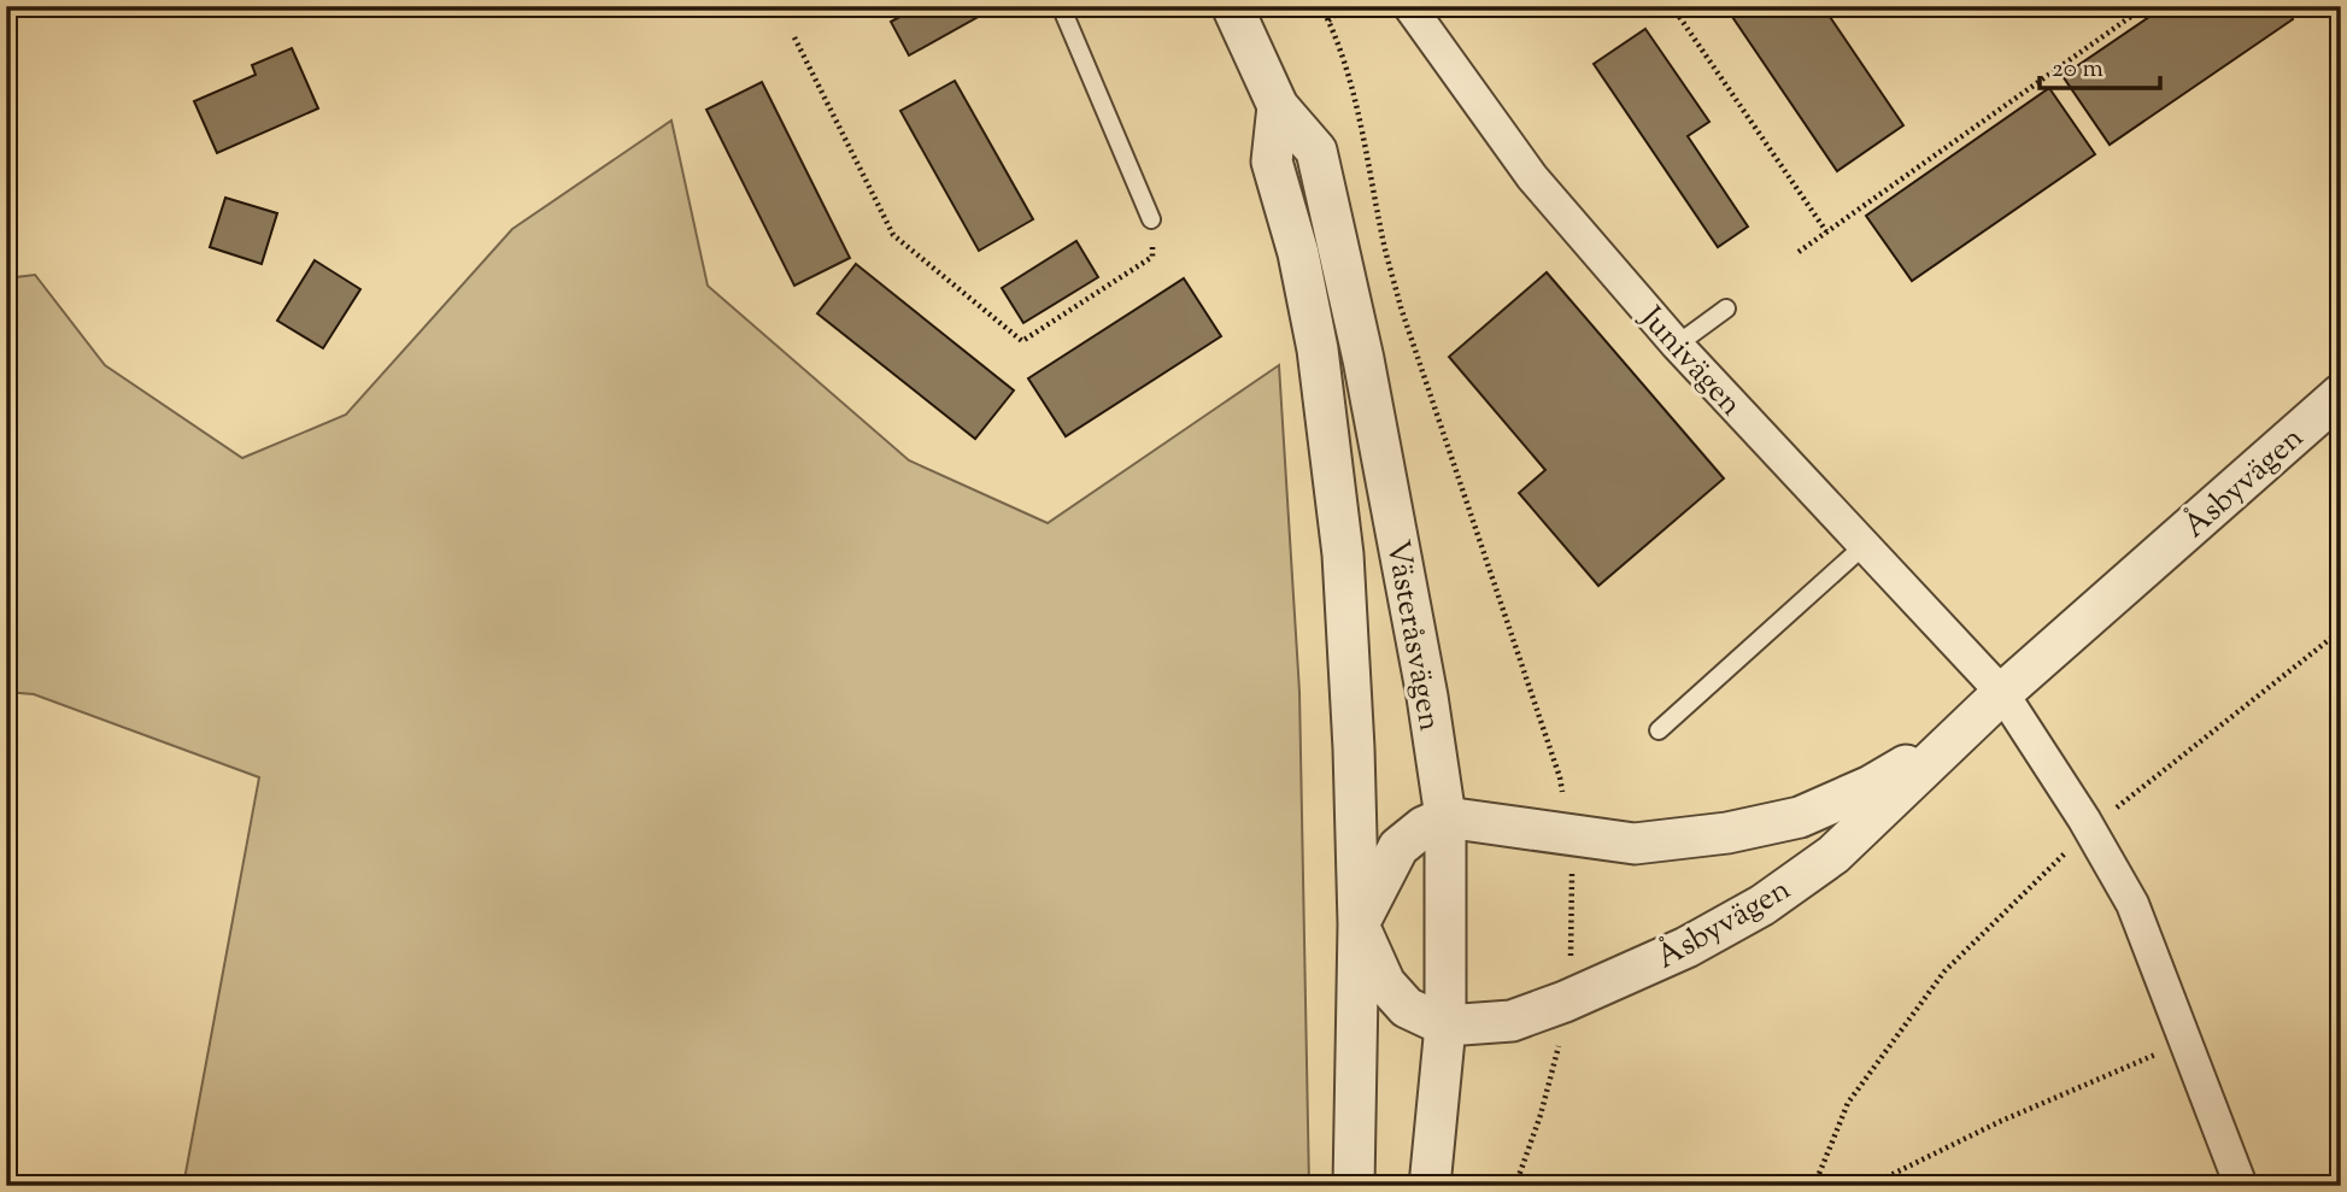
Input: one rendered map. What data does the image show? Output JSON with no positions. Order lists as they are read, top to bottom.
{
  "streets": {
    "street": ["Junivägen", "Åsbyvägen", "Västeråsvägen"]
  },
  "crossings": [
    ["Junivägen", "Åsbyvägen"],
    ["Åsbyvägen", "Västeråsvägen"]
  ],
  "scale_bar": "20 m"
}
